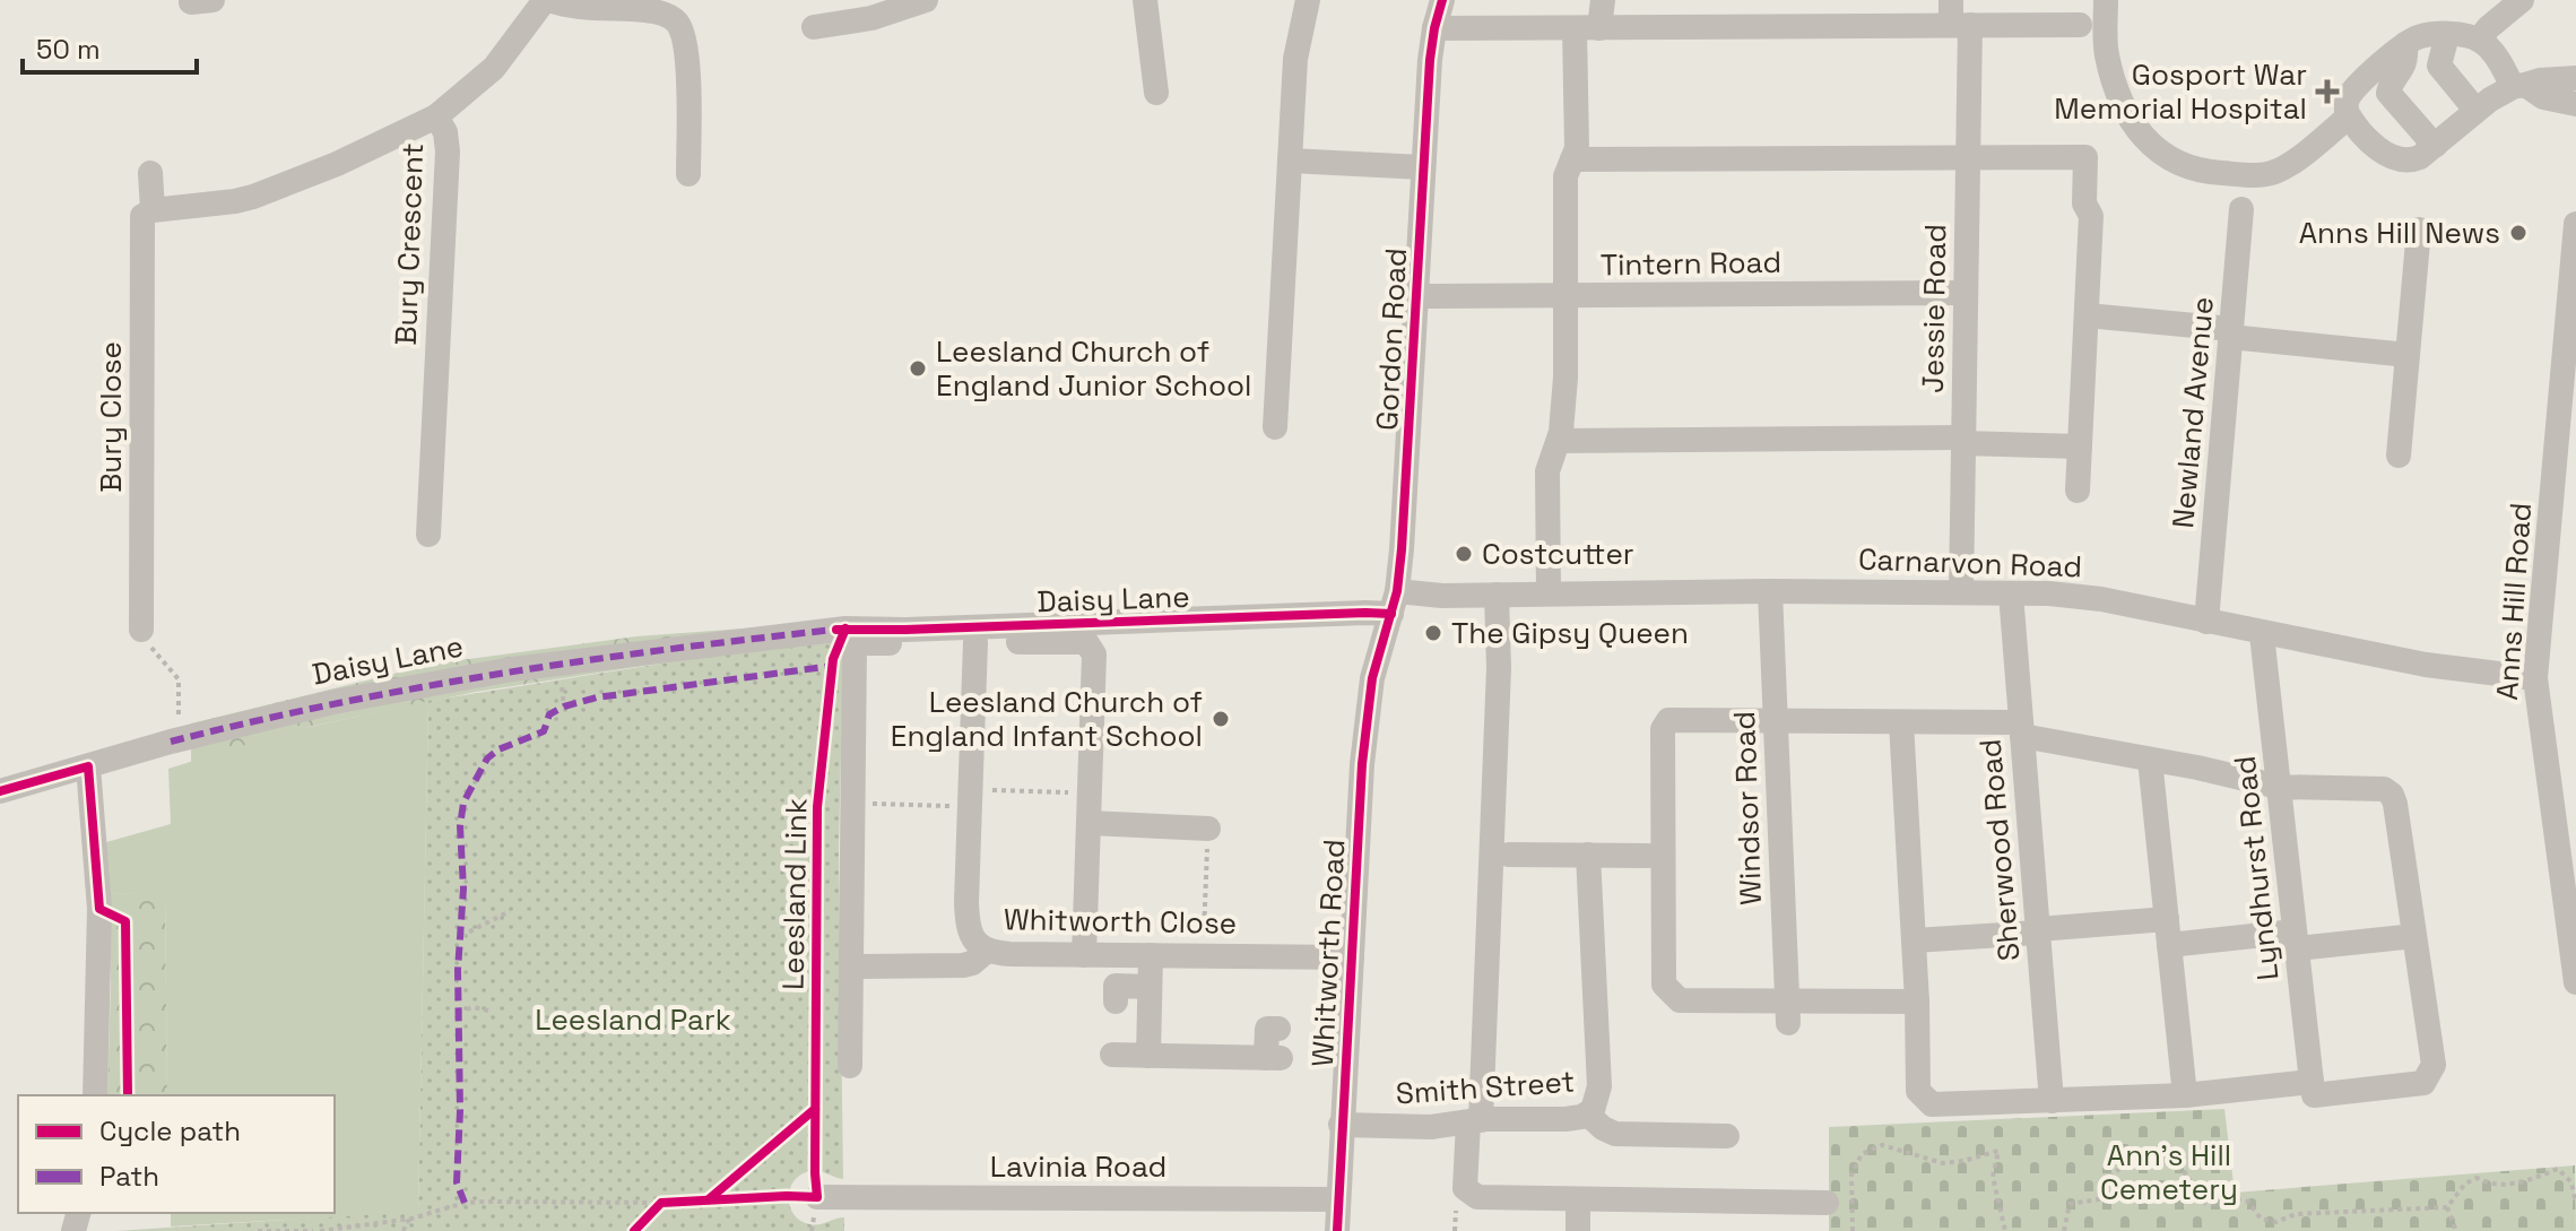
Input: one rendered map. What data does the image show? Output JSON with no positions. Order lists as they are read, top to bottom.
{
  "streets": {
    "street": [
      "Bury Crescent",
      "Tintern Road",
      "Jessie Road",
      "Gordon Road",
      "Newland Avenue",
      "Bury Close",
      "Carnarvon Road",
      "Daisy Lane",
      "Anns Hill Road",
      "Windsor Road",
      "Sherwood Road",
      "Lyndhurst Road",
      "Whitworth Close",
      "Whitworth Road",
      "Smith Street",
      "Lavinia Road"
    ],
    "cycle path": ["Leesland Link"]
  },
  "crossings": [
    ["Tintern Road", "Jessie Road"],
    ["Tintern Road", "Gordon Road"],
    ["Jessie Road", "Carnarvon Road"],
    ["Gordon Road", "Carnarvon Road"],
    ["Gordon Road", "Daisy Lane"],
    ["Gordon Road", "Whitworth Road"],
    ["Newland Avenue", "Carnarvon Road"],
    ["Carnarvon Road", "Daisy Lane"],
    ["Carnarvon Road", "Anns Hill Road"],
    ["Carnarvon Road", "Windsor Road"],
    ["Carnarvon Road", "Sherwood Road"],
    ["Carnarvon Road", "Lyndhurst Road"],
    ["Whitworth Close", "Whitworth Road"],
    ["Whitworth Road", "Smith Street"],
    ["Whitworth Road", "Lavinia Road"]
  ],
  "parks": ["Leesland Park", "Ann's Hill Cemetery"],
  "places": {
    "health": ["Gosport War Memorial Hospital"],
    "other": [
      "Anns Hill News",
      "Leesland Church of England Junior School",
      "Costcutter",
      "The Gipsy Queen",
      "Leesland Church of England Infant School"
    ]
  },
  "legend": ["Cycle path", "Path"],
  "scale_bar": "50 m"
}
